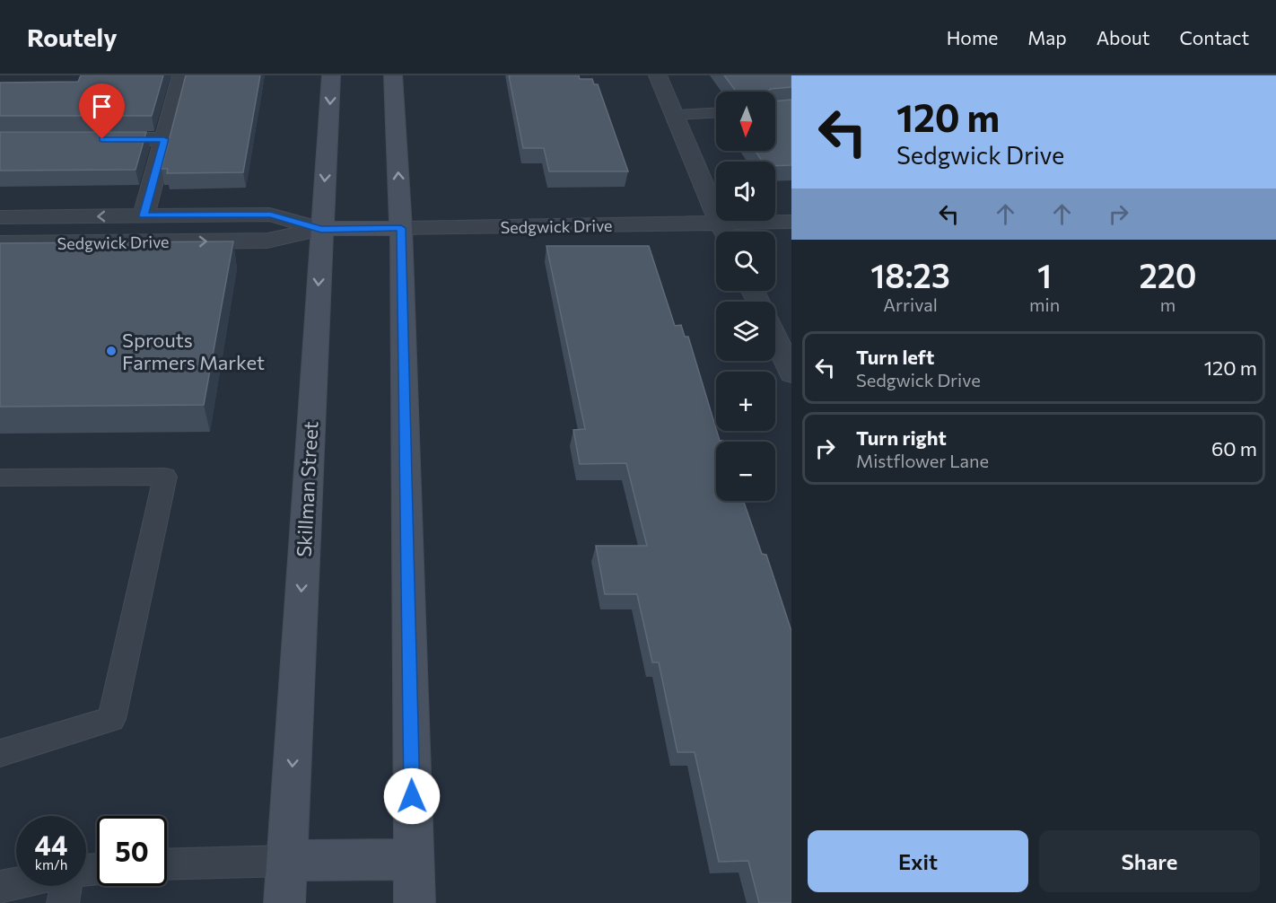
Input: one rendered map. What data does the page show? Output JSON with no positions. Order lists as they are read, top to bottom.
{
  "streets": {
    "main road": ["Sedgwick Drive", "Skillman Street"]
  },
  "crossings": [
    ["Sedgwick Drive", "Skillman Street"]
  ],
  "places": ["Sprouts Farmers Market"],
  "north": "bottom",
  "page": {
    "header": "Routely",
    "nav": [
      "Home",
      "Map",
      "About",
      "Contact"
    ],
    "turn": ["120 m", "Sedgwick Drive"],
    "map_buttons": ["+", "−"],
    "eta": [
      "18:23",
      "Arrival",
      "1",
      "min",
      "220",
      "m"
    ],
    "list": [
      {
        "name": "Turn left",
        "note": "Sedgwick Drive",
        "value": "120 m"
      },
      {
        "name": "Turn right",
        "note": "Mistflower Lane",
        "value": "60 m"
      }
    ],
    "speed": "44 km/h",
    "limit": "50",
    "buttons": ["Exit", "Share"]
  }
}
